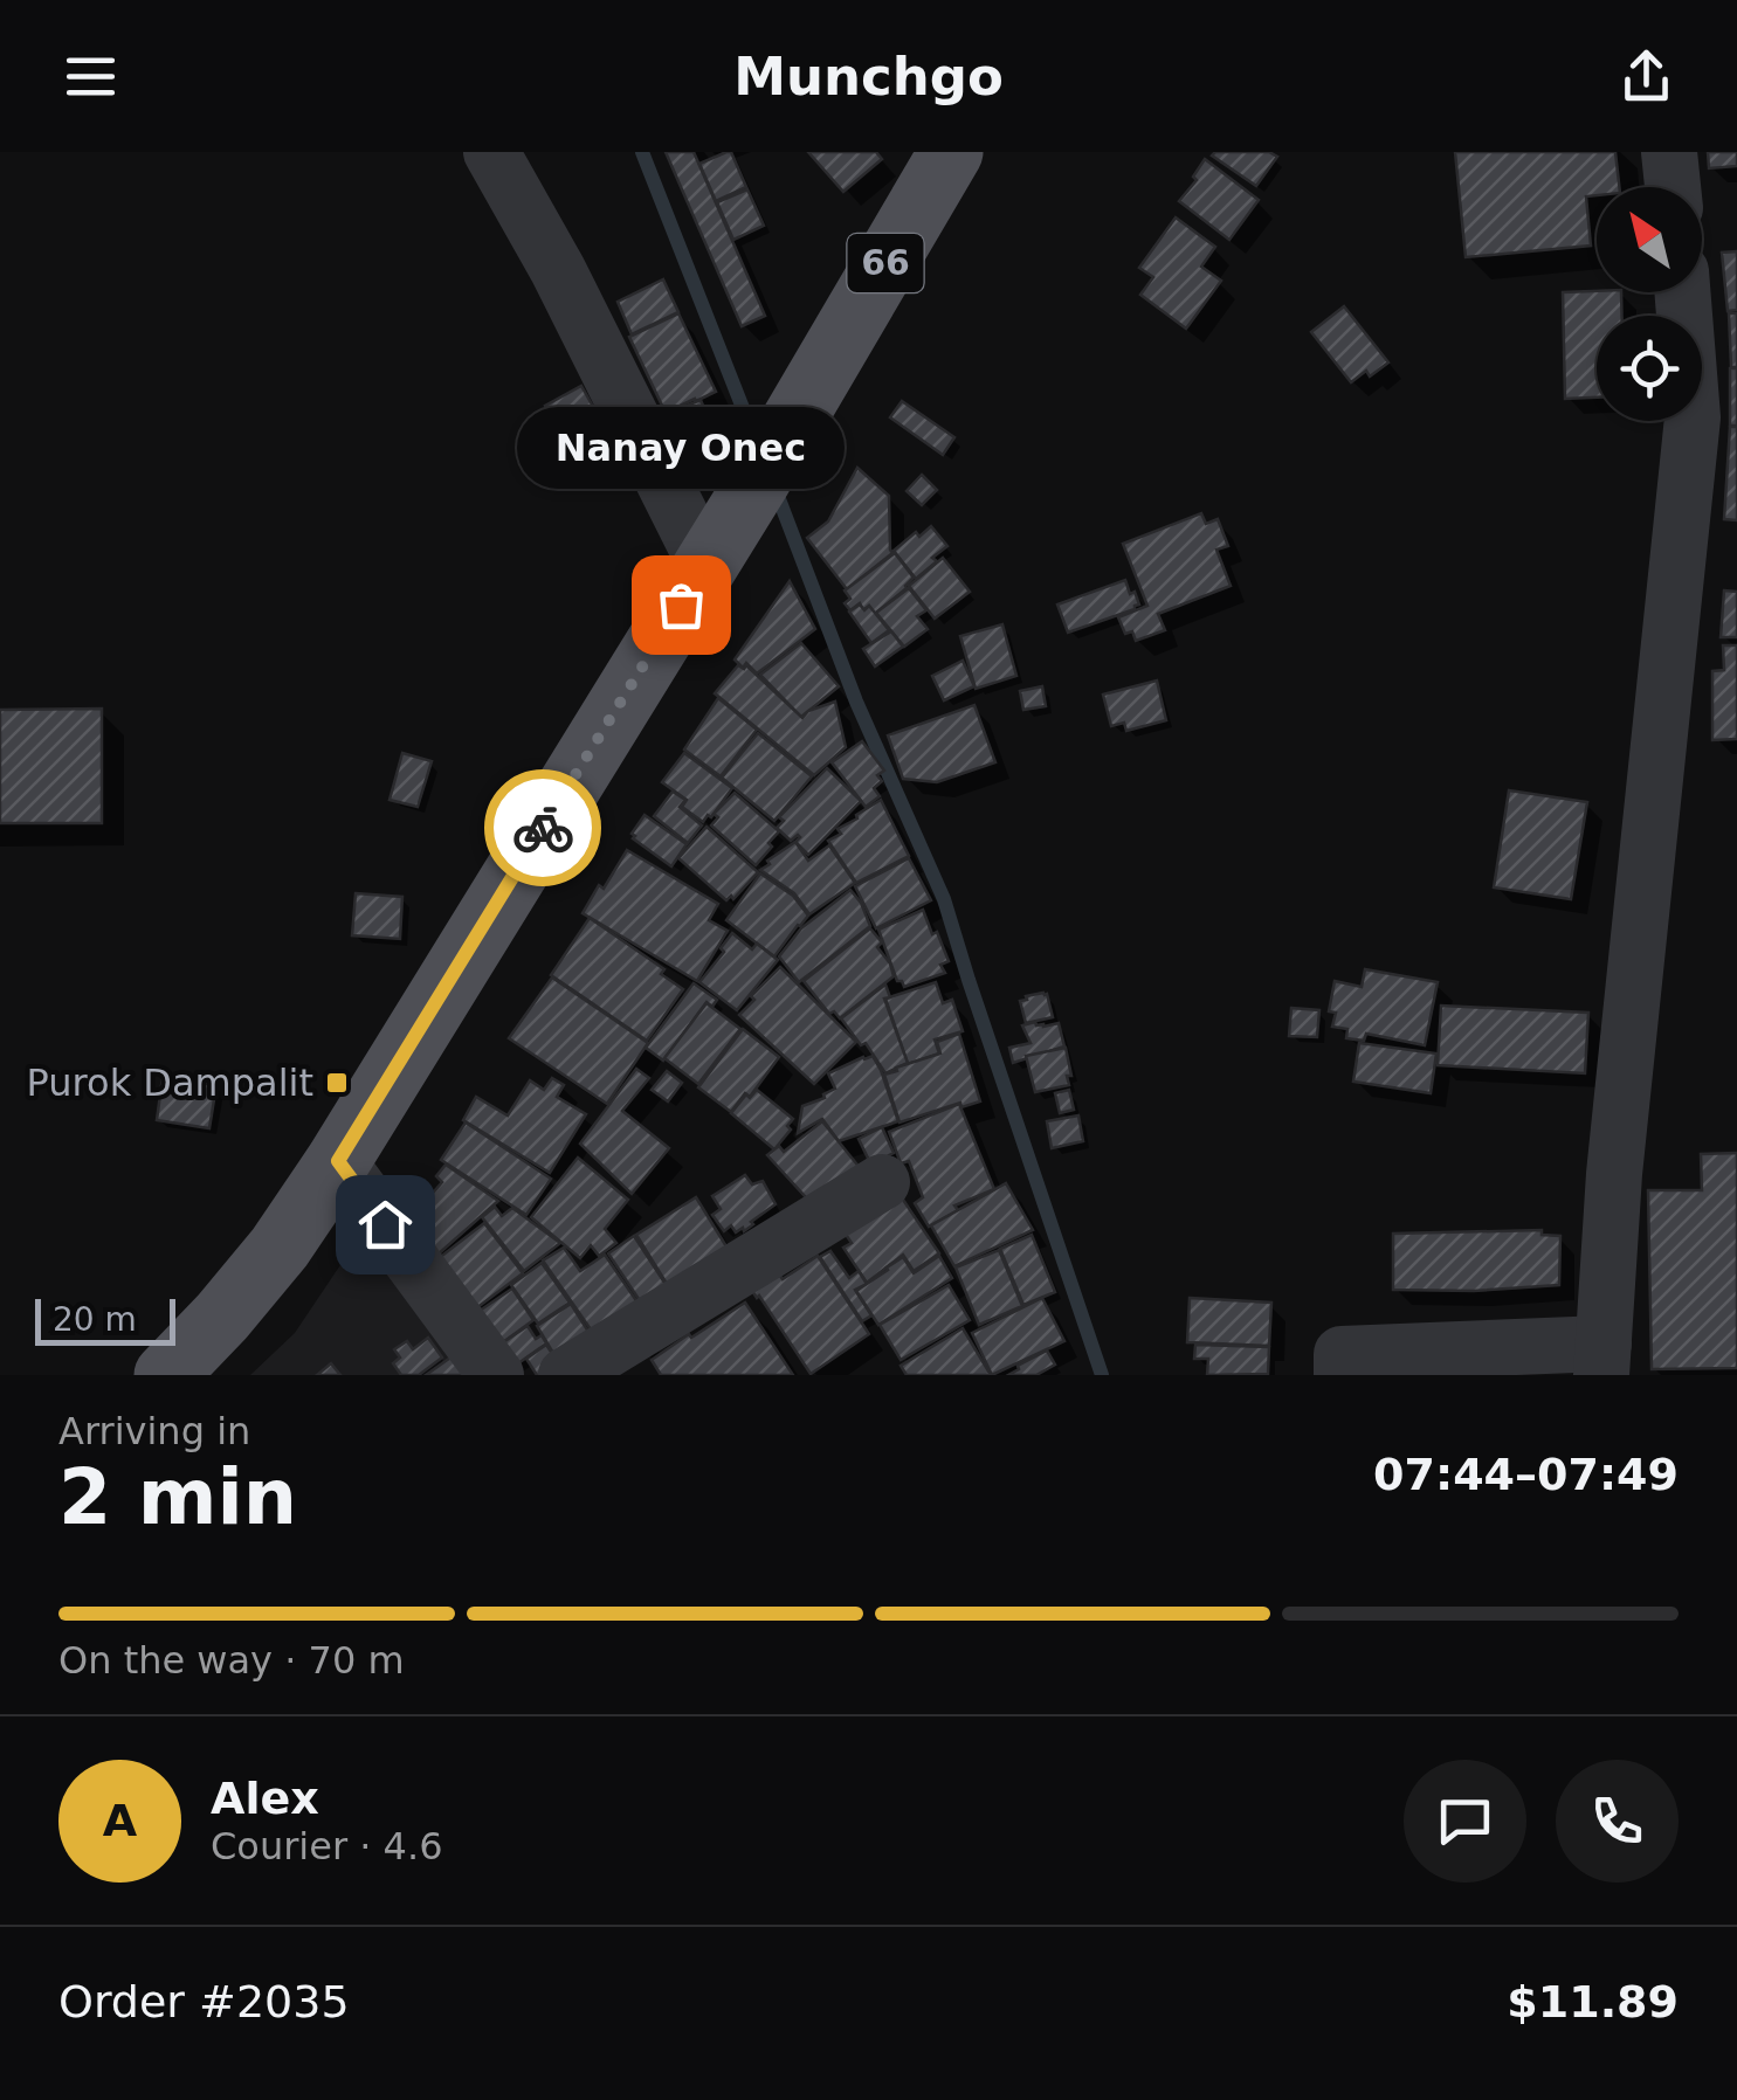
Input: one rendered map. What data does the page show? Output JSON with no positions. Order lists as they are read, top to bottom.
{
  "streets": {
    "main road": ["66"]
  },
  "places": {
    "other": ["Nanay Onec"],
    "transit": ["Purok Dampalit"]
  },
  "scale_bar": "20 m",
  "north": "top left",
  "page": {
    "header": "Munchgo",
    "bubble": "Nanay Onec",
    "scale": "20 m",
    "heading": ["2 min", "Arriving in", "07:44–07:49"],
    "panel": [
      "Alex",
      "Courier · 4.6",
      "Order #2035",
      "$11.89"
    ],
    "bar": "On the way · 70 m",
    "round": "A"
  }
}
